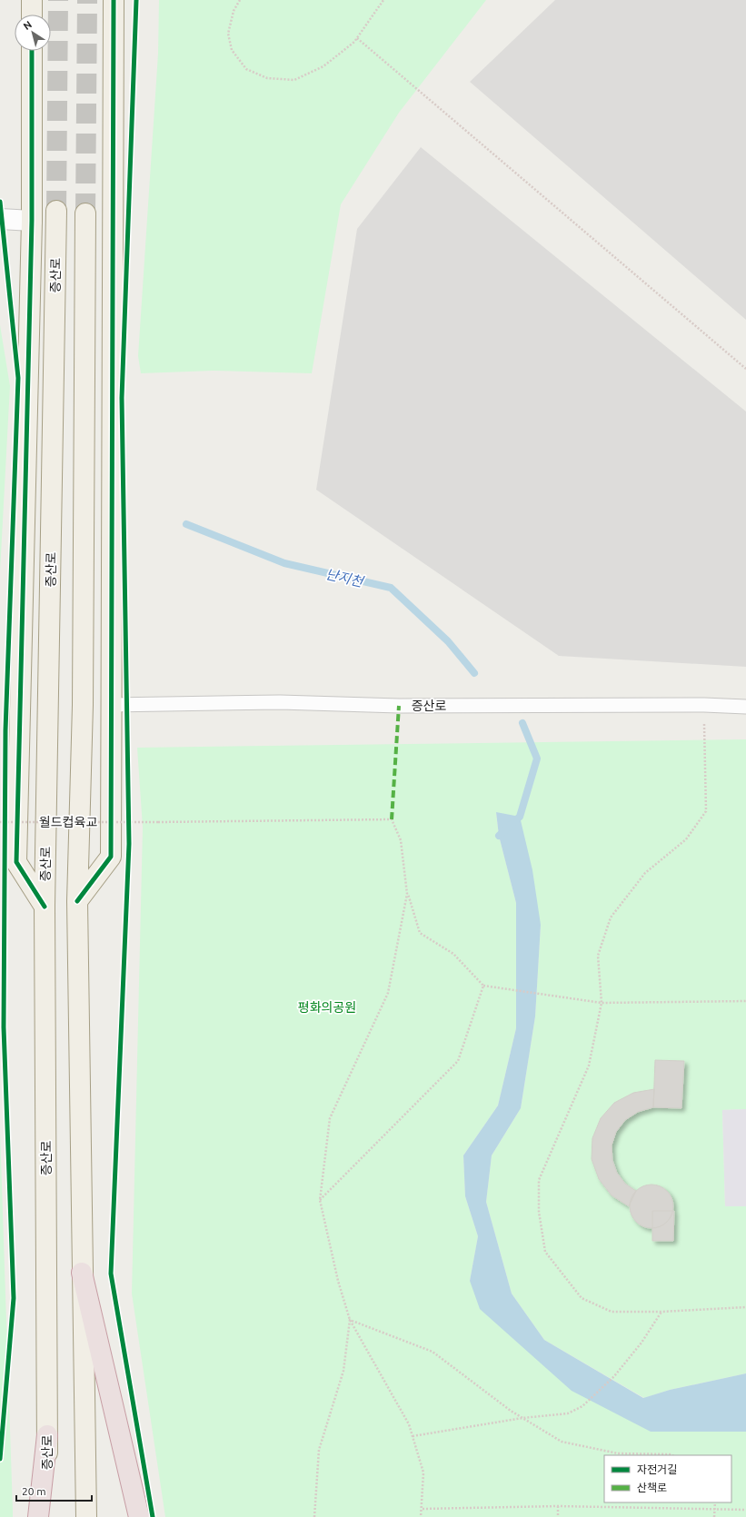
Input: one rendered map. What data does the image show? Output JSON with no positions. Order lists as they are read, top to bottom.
{
  "streets": {
    "main road": ["증산로"],
    "path": ["월드컵육교"]
  },
  "water": ["난지천"],
  "parks": ["평화의공원"],
  "legend": ["자전거길", "산책로"],
  "scale_bar": "20 m",
  "north": "top left"
}
